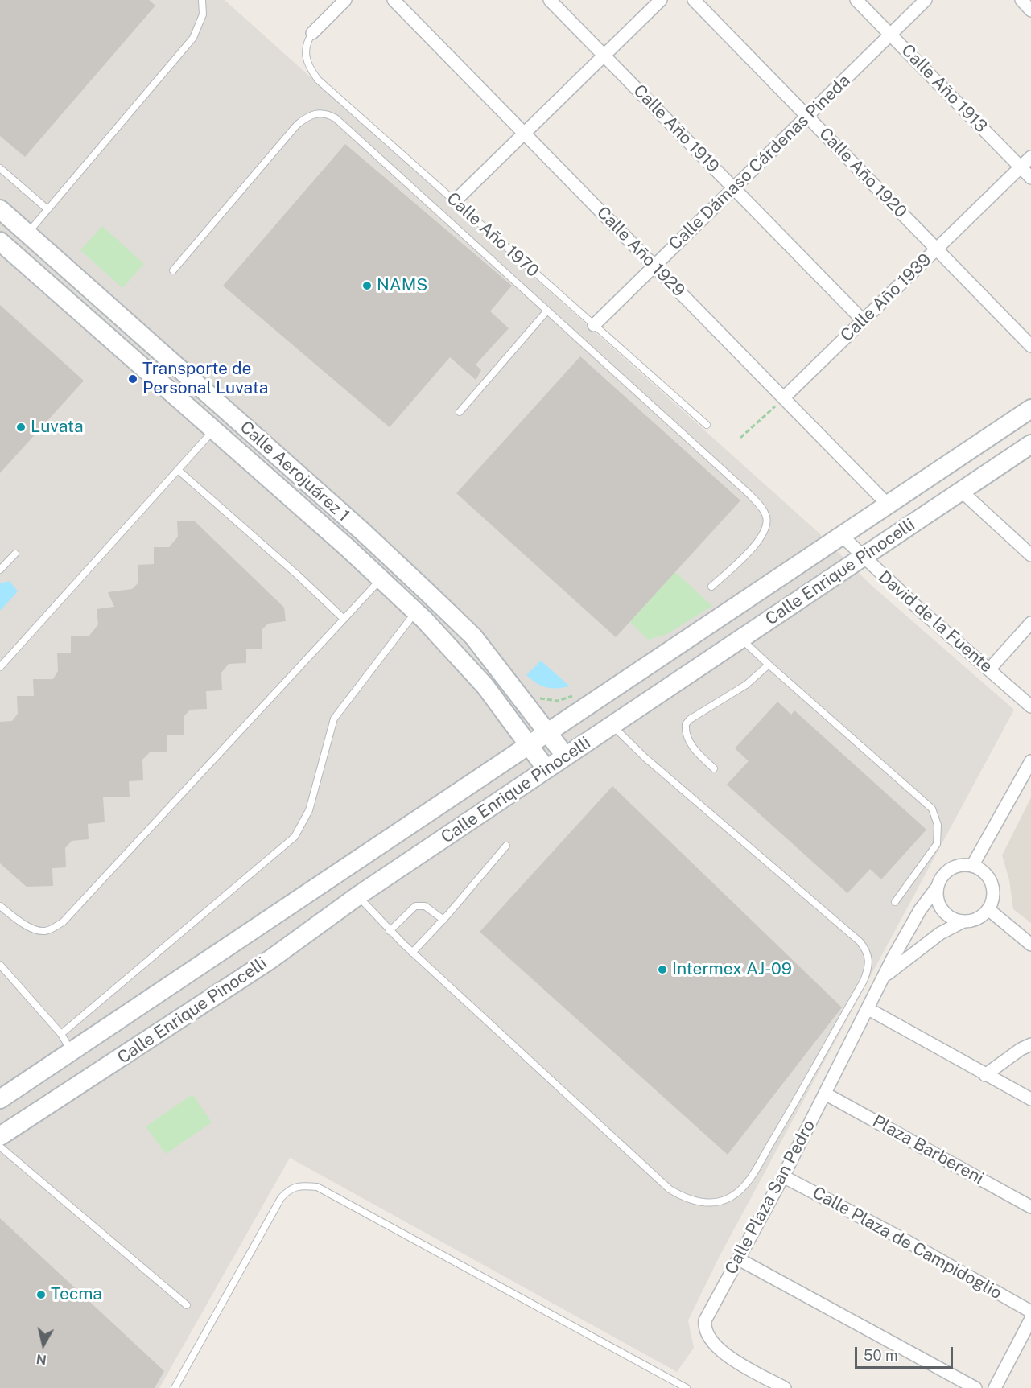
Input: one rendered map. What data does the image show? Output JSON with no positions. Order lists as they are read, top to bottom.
{
  "streets": {
    "main road": ["Calle Aerojuárez 1", "Calle Enrique Pinocelli"],
    "street": [
      "Calle Año 1913",
      "Calle Año 1919",
      "Calle Dámaso Cárdenas Pineda",
      "Calle Año 1920",
      "Calle Año 1929",
      "Calle Año 1939",
      "David de la Fuente",
      "Plaza Barbereni",
      "Calle Plaza San Pedro",
      "Calle Plaza de Campidoglio"
    ],
    "lane": ["Calle Año 1970"]
  },
  "crossings": [
    ["Calle Año 1913", "Calle Dámaso Cárdenas Pineda"],
    ["Calle Año 1913", "Calle Año 1939"],
    ["Calle Año 1919", "Calle Dámaso Cárdenas Pineda"],
    ["Calle Año 1919", "Calle Año 1939"],
    ["Calle Dámaso Cárdenas Pineda", "Calle Año 1920"],
    ["Calle Dámaso Cárdenas Pineda", "Calle Año 1970"],
    ["Calle Dámaso Cárdenas Pineda", "Calle Año 1929"],
    ["Calle Año 1920", "Calle Año 1939"],
    ["Calle Año 1929", "Calle Año 1939"],
    ["Calle Año 1929", "Calle Enrique Pinocelli"],
    ["Calle Aerojuárez 1", "Calle Enrique Pinocelli"],
    ["Calle Enrique Pinocelli", "David de la Fuente"],
    ["Plaza Barbereni", "Calle Plaza San Pedro"],
    ["Calle Plaza San Pedro", "Calle Plaza de Campidoglio"]
  ],
  "places": [
    "NAMS",
    "Transporte de Personal Luvata",
    "Luvata",
    "Intermex AJ-09",
    "Tecma"
  ],
  "scale_bar": "50 m",
  "north": "bottom"
}
